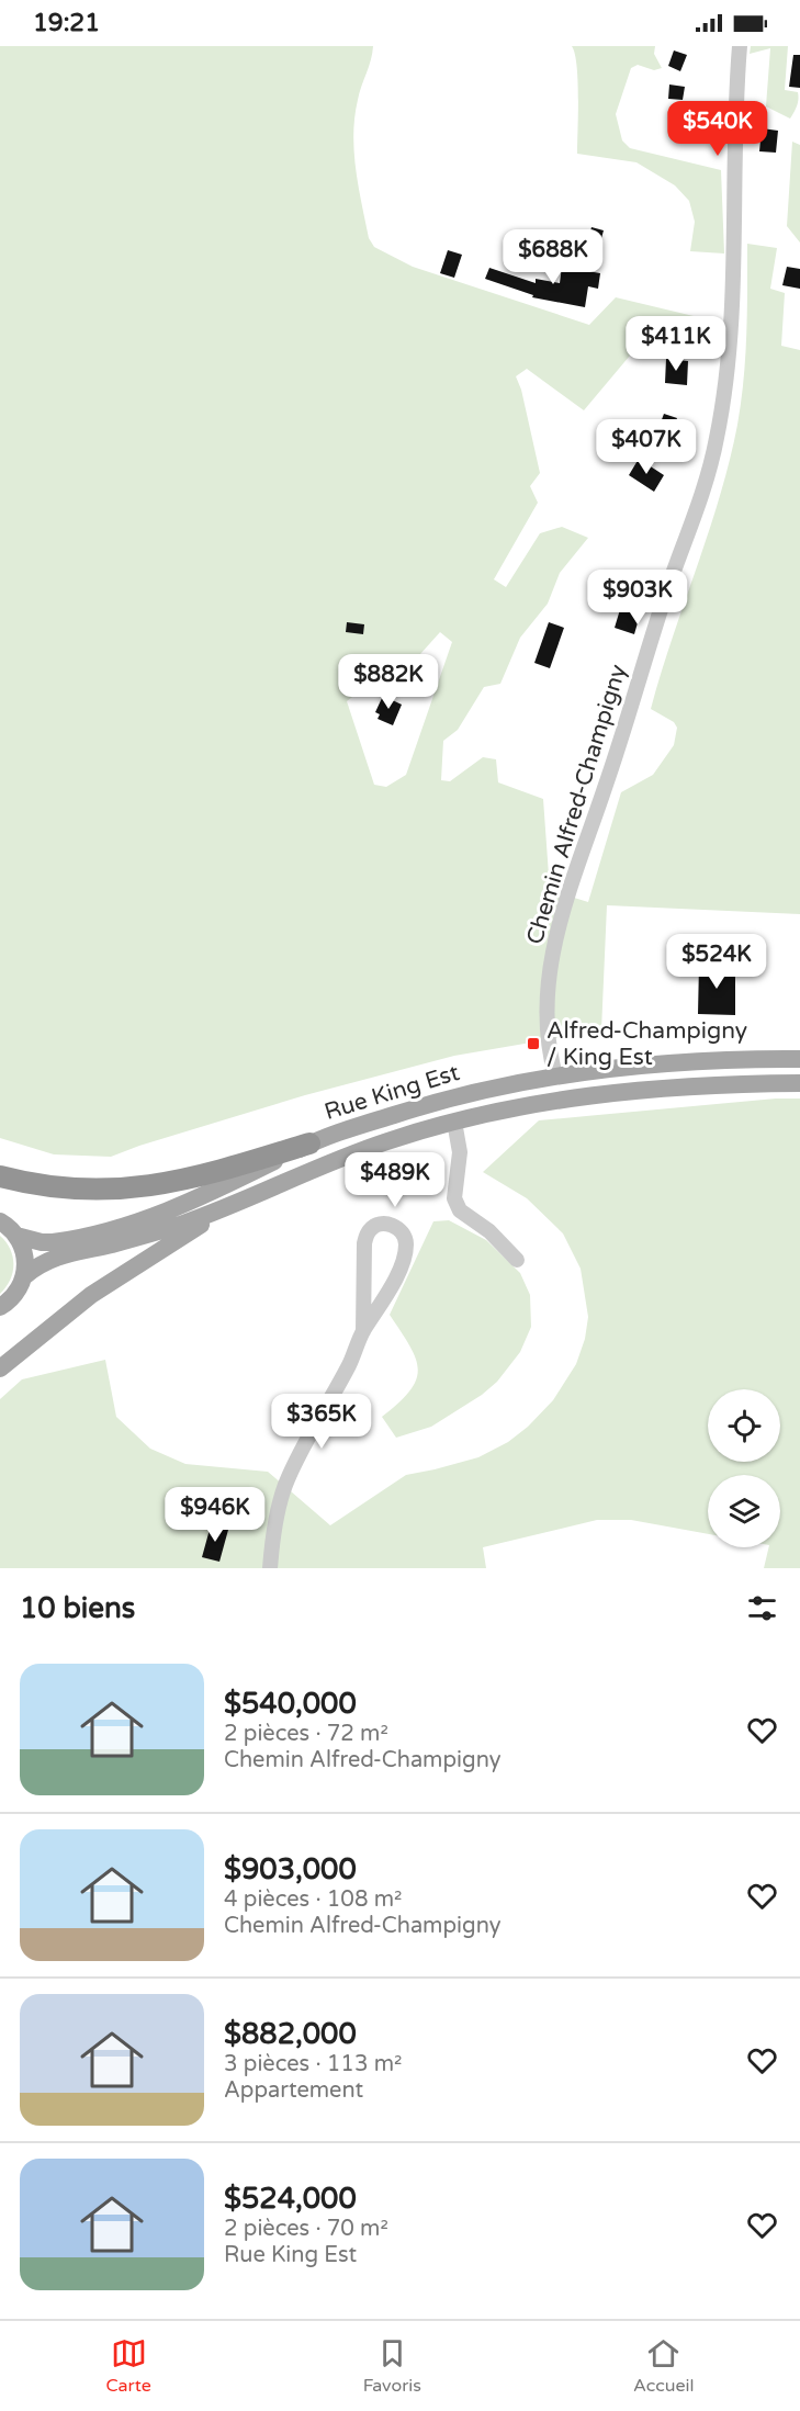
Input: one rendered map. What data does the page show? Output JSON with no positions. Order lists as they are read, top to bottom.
{
  "streets": {
    "main road": ["Rue King Est"],
    "street": ["Chemin Alfred-Champigny"]
  },
  "crossings": [
    ["Chemin Alfred-Champigny", "Rue King Est"]
  ],
  "places": {
    "transit": ["Alfred-Champigny / King Est"]
  },
  "page": {
    "status": "19:21",
    "price": [
      "$540K",
      "$688K",
      "$411K",
      "$407K",
      "$903K",
      "$882K",
      "$524K",
      "$489K",
      "$365K",
      "$946K"
    ],
    "heading": "10 biens",
    "list": [
      {
        "name": "$540,000",
        "note": "2 pièces · 72 m² · Chemin Alfred-Champigny"
      },
      {
        "name": "$903,000",
        "note": "4 pièces · 108 m² · Chemin Alfred-Champigny"
      },
      {
        "name": "$882,000",
        "note": "3 pièces · 113 m² · Appartement"
      },
      {
        "name": "$524,000",
        "note": "2 pièces · 70 m² · Rue King Est"
      }
    ],
    "tabs": ["Carte", "Favoris", "Accueil"]
  }
}
